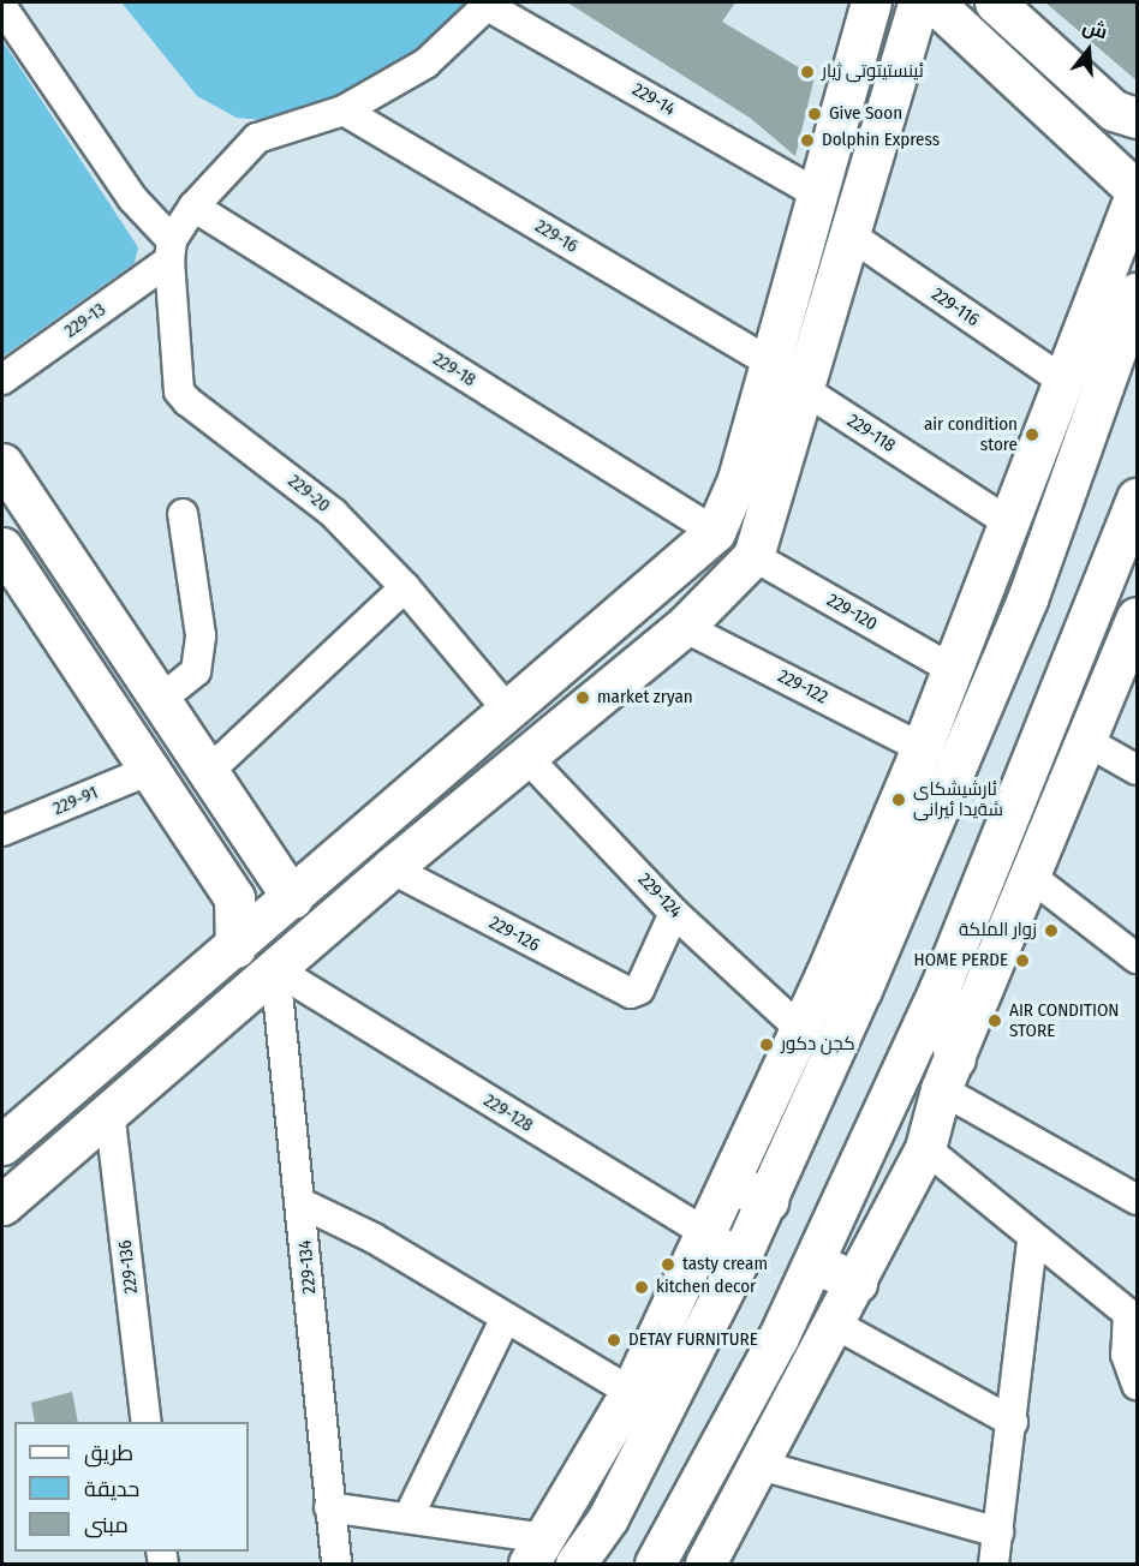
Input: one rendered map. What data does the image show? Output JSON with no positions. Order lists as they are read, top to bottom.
{
  "streets": {
    "street": [
      "229-14",
      "229-16",
      "229-116",
      "229-13",
      "229-18",
      "229-118",
      "229-20",
      "229-120",
      "229-122",
      "229-91",
      "229-124",
      "229-126",
      "229-128",
      "229-136",
      "229-134"
    ]
  },
  "crossings": [
    ["229-13", "229-20"],
    ["229-124", "229-126"],
    ["229-128", "229-134"]
  ],
  "places": [
    "ئینستیتوتی ژیار",
    "Give Soon",
    "Dolphin Express",
    "air condition store",
    "market zryan",
    "ئارشيشكاى شةيدا ئيرانى",
    "زوار الملکة",
    "HOME PERDE",
    "AIR CONDITION STORE",
    "كجن دكور",
    "tasty cream",
    "kitchen decor",
    "DETAY FURNITURE"
  ],
  "legend": ["طريق", "حديقة", "مبنى"],
  "north": "top"
}
